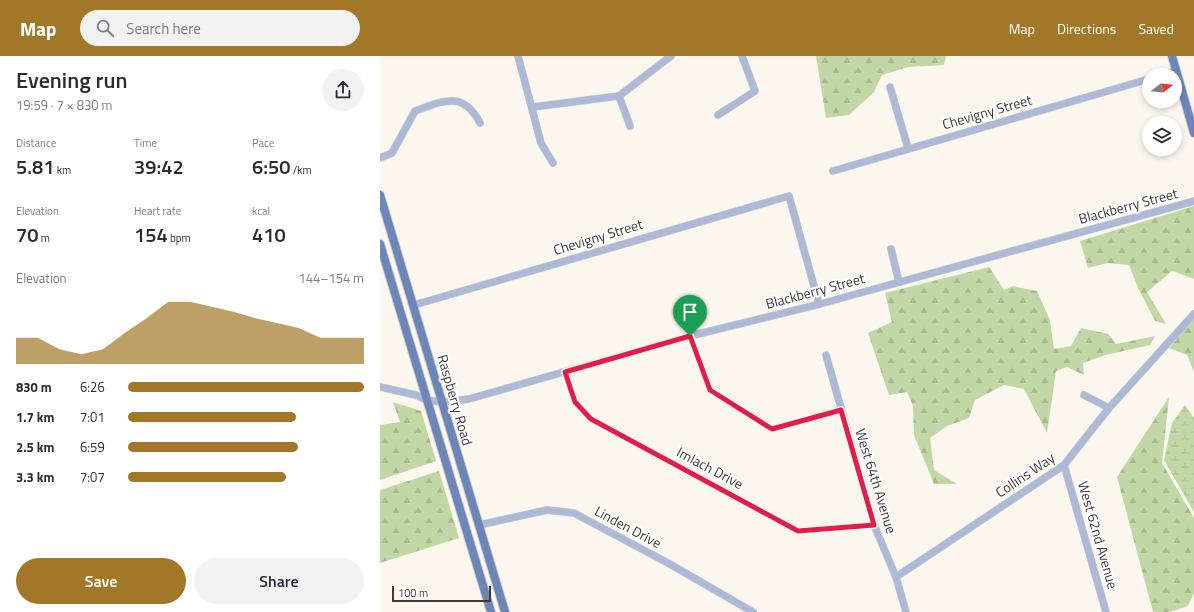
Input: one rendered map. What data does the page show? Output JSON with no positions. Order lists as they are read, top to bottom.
{
  "streets": {
    "main road": ["Raspberry Road"],
    "street": [
      "Chevigny Street",
      "Blackberry Street",
      "Imlach Drive",
      "Collins Way",
      "West 64th Avenue",
      "Linden Drive",
      "West 62nd Avenue"
    ]
  },
  "crossings": [
    ["Chevigny Street", "Blackberry Street"],
    ["Chevigny Street", "Raspberry Road"],
    ["Blackberry Street", "Raspberry Road"],
    ["Blackberry Street", "Imlach Drive"],
    ["Raspberry Road", "Linden Drive"],
    ["Imlach Drive", "West 64th Avenue"],
    ["Collins Way", "West 64th Avenue"],
    ["Collins Way", "West 62nd Avenue"]
  ],
  "scale_bar": "100 m",
  "north": "right",
  "page": {
    "header": "Map",
    "search": "Search here",
    "nav": ["Map", "Directions", "Saved"],
    "heading": ["Evening run", "19:59 · 7 × 830 m"],
    "stats": [
      ["Distance", "5.81 km"],
      ["Time", "39:42"],
      ["Pace", "6:50 /km"],
      ["Elevation", "70 m"],
      ["Heart rate", "154 bpm"],
      ["kcal", "410"]
    ],
    "chart": ["Elevation", "144–154 m"],
    "list": [
      {
        "name": "830 m",
        "note": "6:26"
      },
      {
        "name": "1.7 km",
        "note": "7:01"
      },
      {
        "name": "2.5 km",
        "note": "6:59"
      },
      {
        "name": "3.3 km",
        "note": "7:07"
      }
    ],
    "buttons": ["Save", "Share"],
    "scale": "100 m"
  }
}
